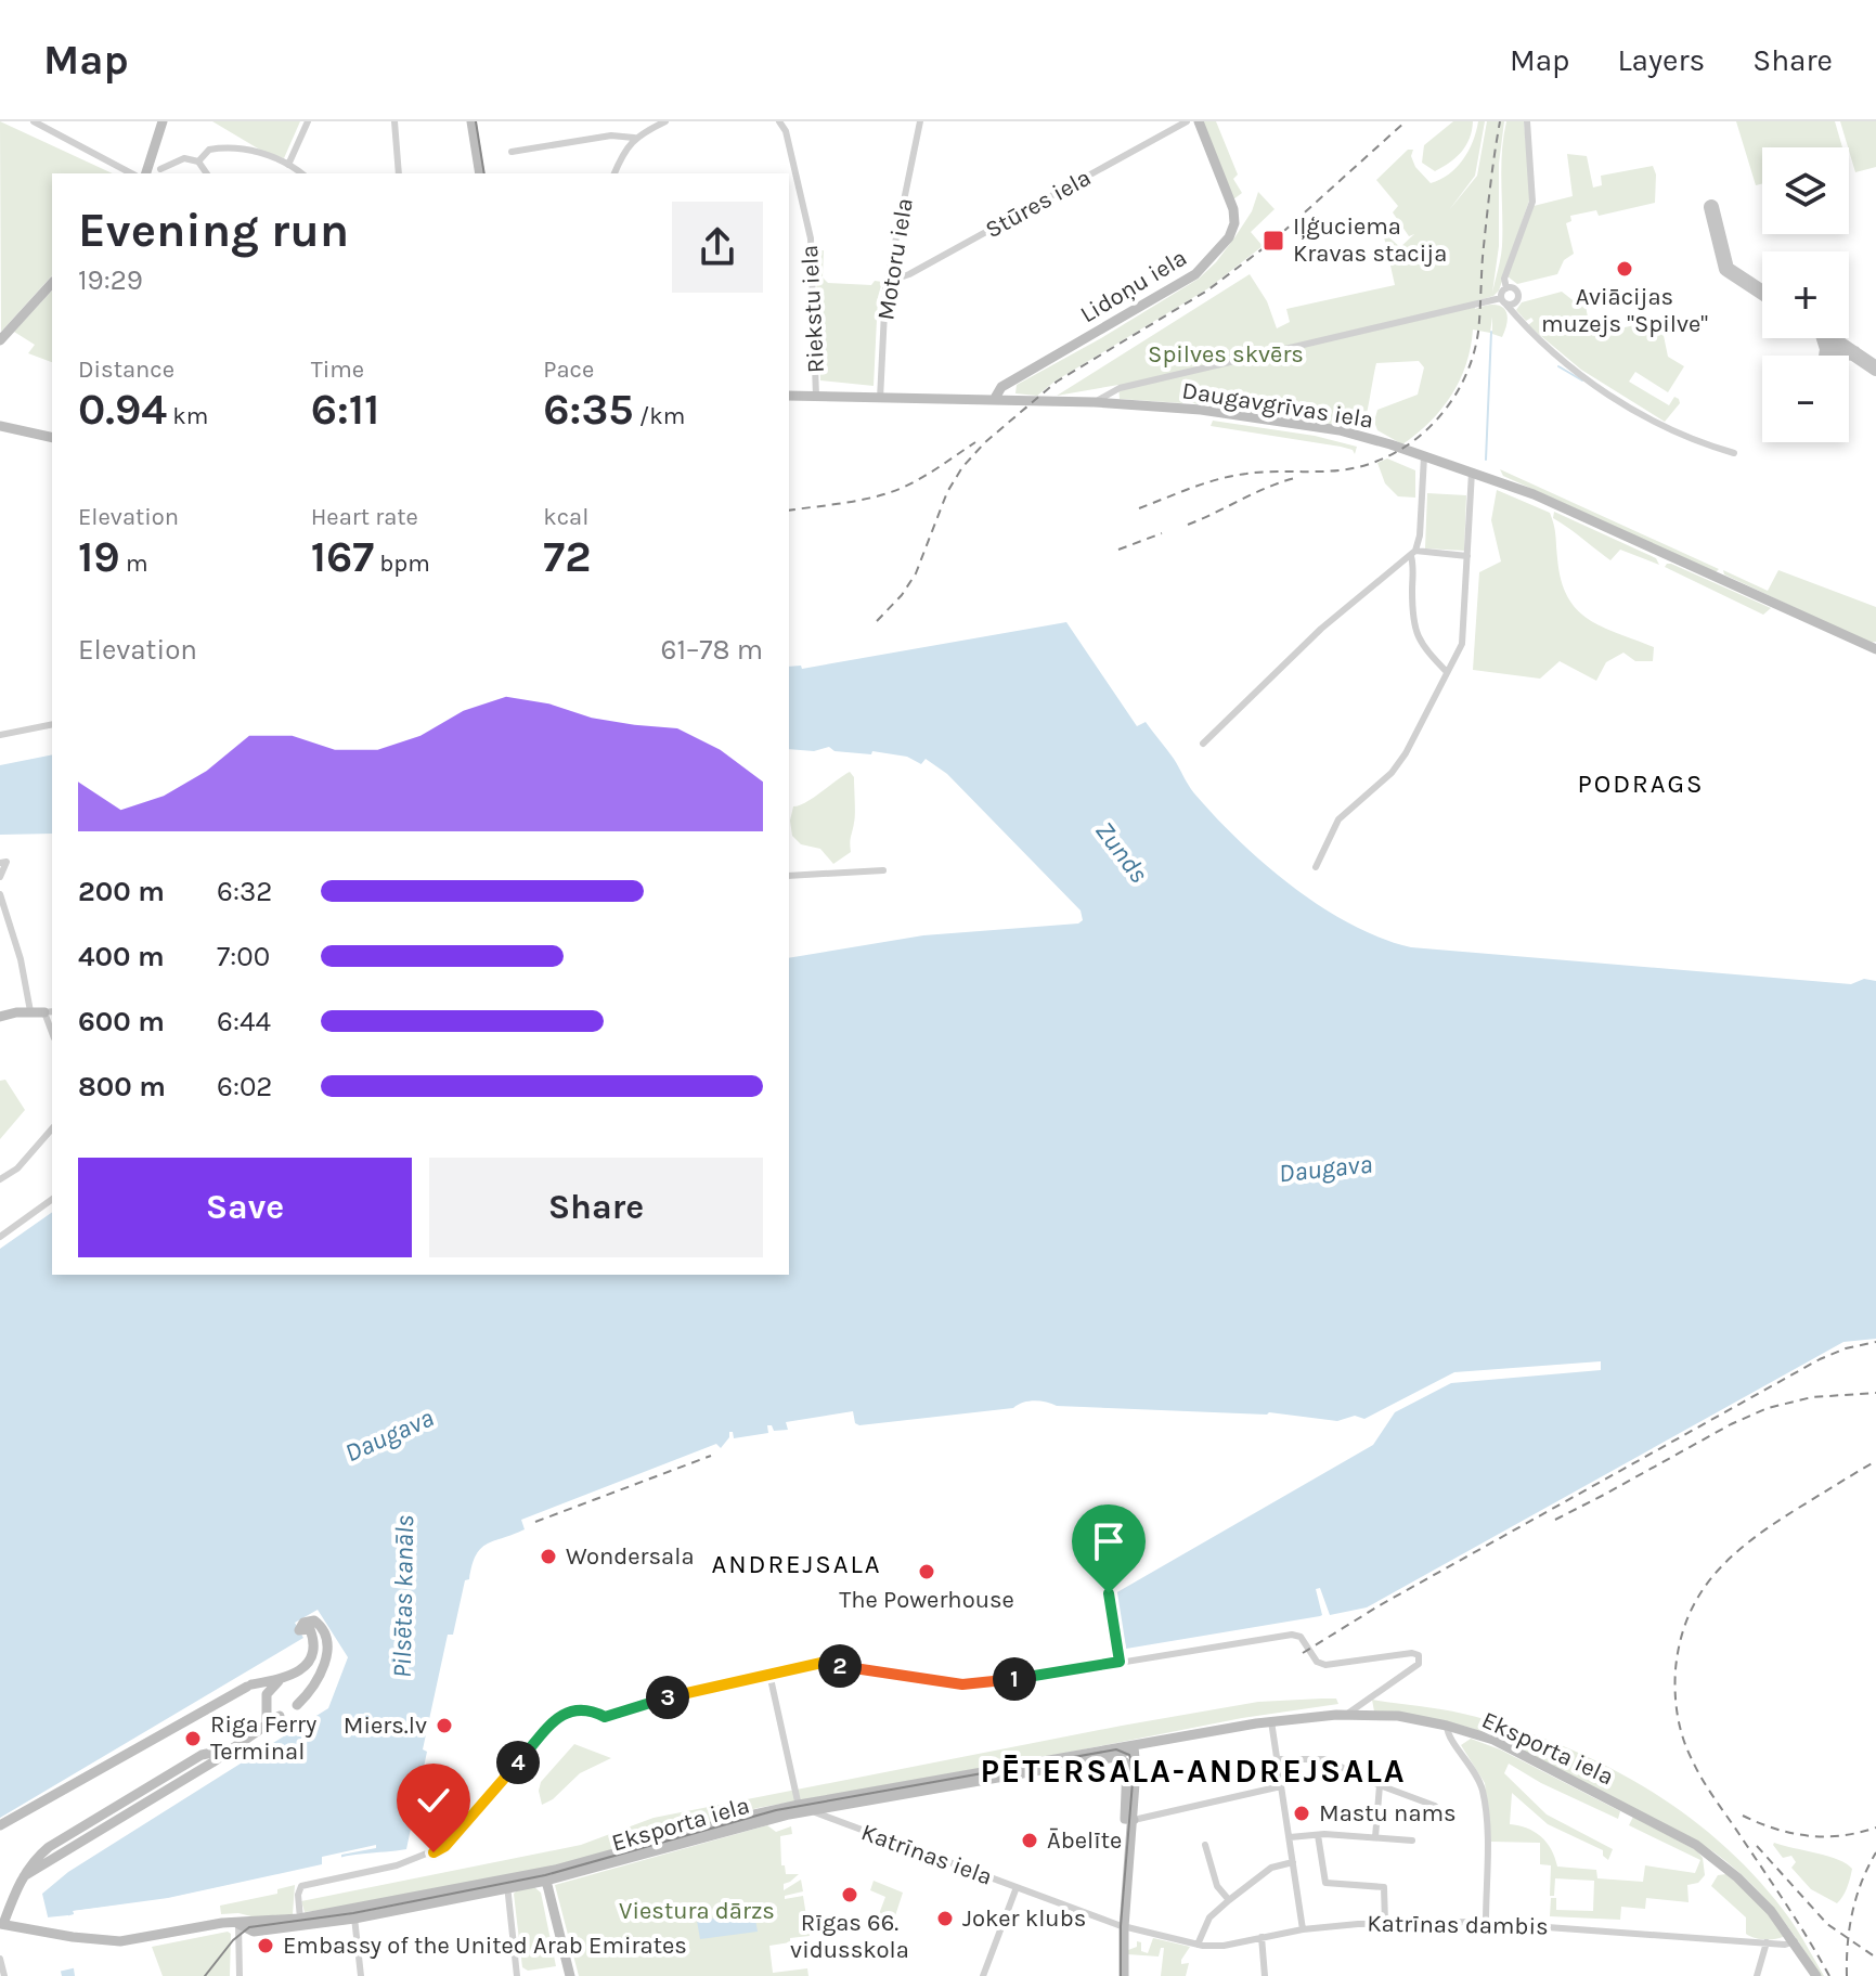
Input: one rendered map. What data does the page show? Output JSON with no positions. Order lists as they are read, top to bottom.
{
  "streets": {
    "street": [
      "Stūres iela",
      "Motoru iela",
      "Lidoņu iela",
      "Riekstu iela",
      "Daugavgrīvas iela",
      "Eksporta iela",
      "Katrīnas iela",
      "Katrīnas dambis"
    ]
  },
  "crossings": [
    ["Stūres iela", "Motoru iela"],
    ["Motoru iela", "Daugavgrīvas iela"],
    ["Lidoņu iela", "Daugavgrīvas iela"],
    ["Riekstu iela", "Daugavgrīvas iela"],
    ["Eksporta iela", "Katrīnas iela"],
    ["Eksporta iela", "Katrīnas dambis"],
    ["Katrīnas iela", "Katrīnas dambis"]
  ],
  "districts": ["PODRAGS", "ANDREJSALA", "PĒTERSALA-ANDREJSALA"],
  "water": ["Zunds", "Daugava", "Pilsētas kanāls"],
  "parks": ["Spilves skvērs", "Viestura dārzs"],
  "places": {
    "transit": ["Iļģuciema Kravas stacija"],
    "other": [
      "Aviācijas muzejs \"Spilve\"",
      "Wondersala",
      "The Powerhouse",
      "Miers.lv",
      "Riga Ferry Terminal",
      "Mastu nams",
      "Ābelīte",
      "Rīgas 66. vidusskola",
      "Joker klubs",
      "Embassy of the United Arab Emirates"
    ]
  },
  "page": {
    "header": "Map",
    "nav": ["Map", "Layers", "Share"],
    "map_buttons": ["+", "−"],
    "heading": ["Evening run", "19:29"],
    "stats": [
      ["Distance", "0.94 km"],
      ["Time", "6:11"],
      ["Pace", "6:35 /km"],
      ["Elevation", "19 m"],
      ["Heart rate", "167 bpm"],
      ["kcal", "72"]
    ],
    "chart": ["Elevation", "61–78 m"],
    "list": [
      {
        "name": "200 m",
        "note": "6:32"
      },
      {
        "name": "400 m",
        "note": "7:00"
      },
      {
        "name": "600 m",
        "note": "6:44"
      },
      {
        "name": "800 m",
        "note": "6:02"
      }
    ],
    "buttons": ["Save", "Share"],
    "pins": [
      "2",
      "1",
      "3",
      "4"
    ]
  }
}
